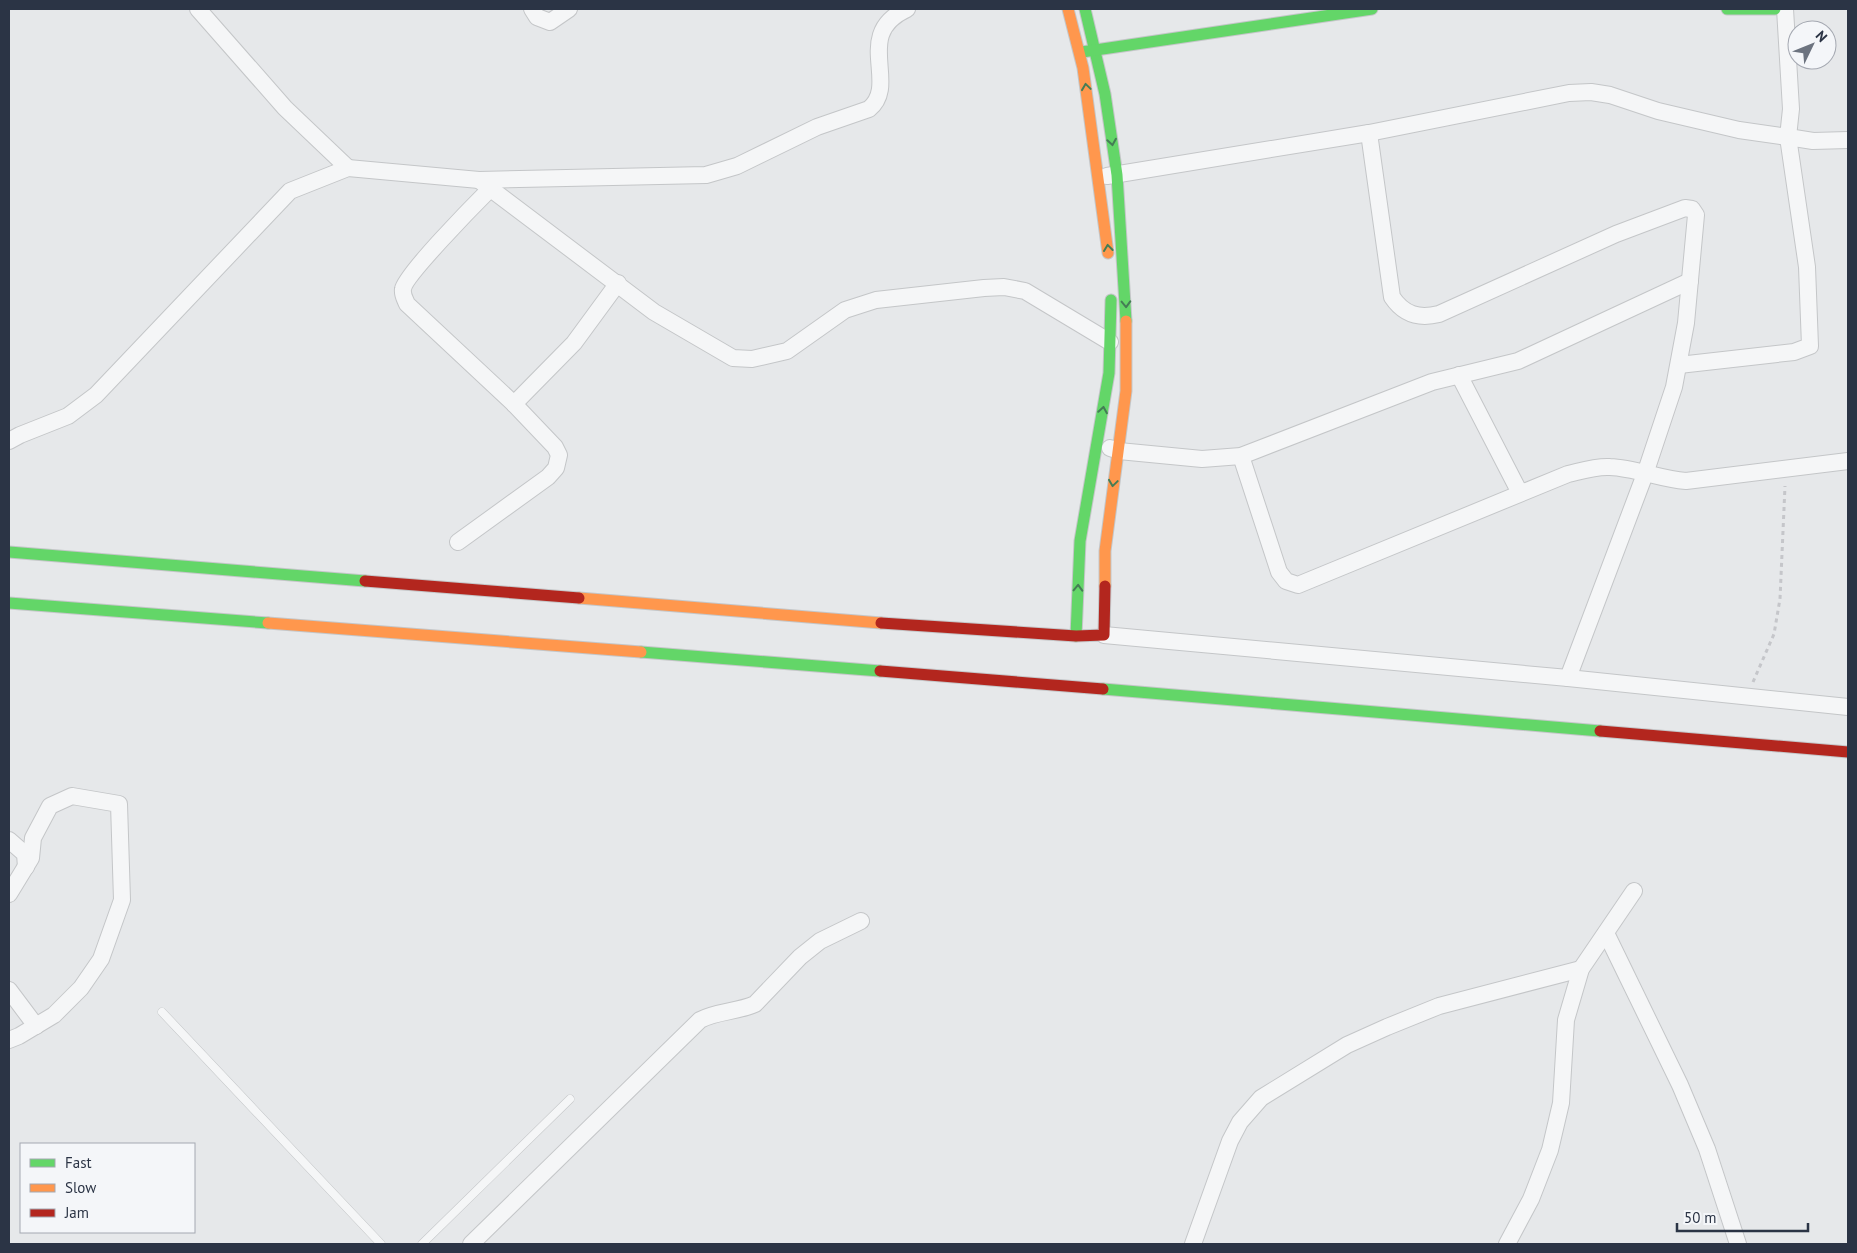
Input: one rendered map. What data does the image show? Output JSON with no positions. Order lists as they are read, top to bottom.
{
  "legend": ["Fast", "Slow", "Jam"],
  "scale_bar": "50 m",
  "north": "top right"
}
